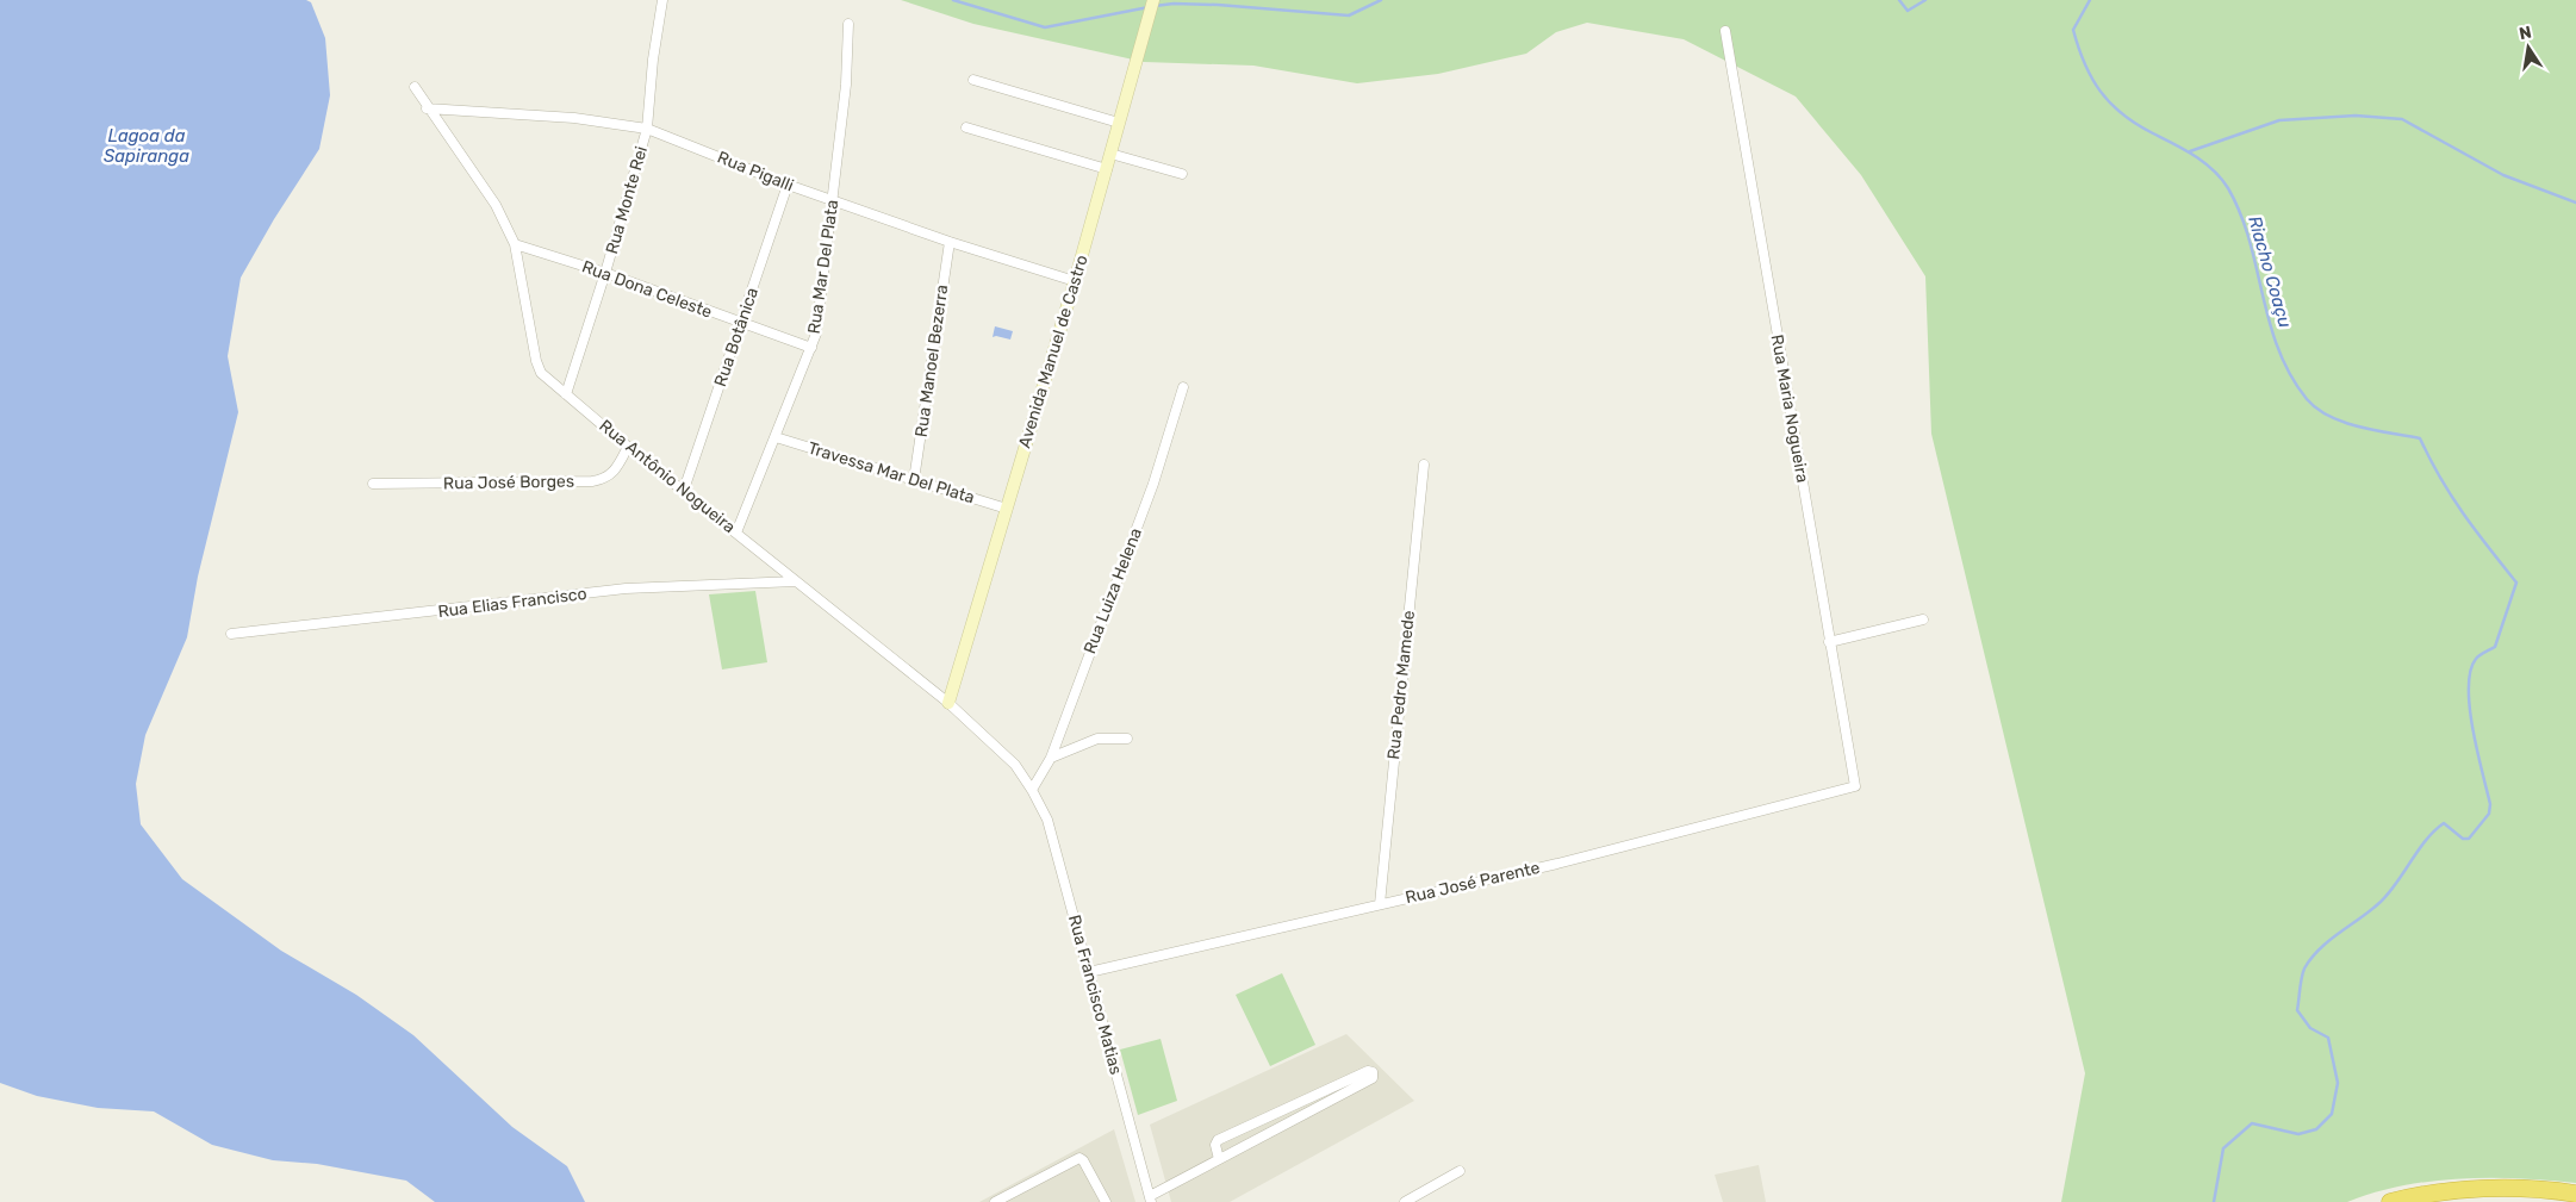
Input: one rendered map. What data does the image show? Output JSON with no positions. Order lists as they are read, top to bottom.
{
  "streets": {
    "street": [
      "Rua Pigalli",
      "Rua Monte Rei",
      "Rua Mar Del Plata",
      "Rua Dona Celeste",
      "Rua Botânica",
      "Avenida Manuel de Castro",
      "Rua Manoel Bezerra",
      "Rua Maria Nogueira",
      "Travessa Mar Del Plata",
      "Rua Antônio Nogueira",
      "Rua José Borges",
      "Rua Luiza Helena",
      "Rua Elias Francisco",
      "Rua Pedro Mamede",
      "Rua José Parente",
      "Rua Francisco Matias"
    ]
  },
  "crossings": [
    ["Rua Pigalli", "Rua Monte Rei"],
    ["Rua Pigalli", "Rua Mar Del Plata"],
    ["Rua Pigalli", "Rua Botânica"],
    ["Rua Pigalli", "Avenida Manuel de Castro"],
    ["Rua Pigalli", "Rua Manoel Bezerra"],
    ["Rua Pigalli", "Rua Antônio Nogueira"],
    ["Rua Monte Rei", "Rua Dona Celeste"],
    ["Rua Monte Rei", "Rua Antônio Nogueira"],
    ["Rua Mar Del Plata", "Rua Dona Celeste"],
    ["Rua Mar Del Plata", "Travessa Mar Del Plata"],
    ["Rua Mar Del Plata", "Rua Antônio Nogueira"],
    ["Rua Dona Celeste", "Rua Botânica"],
    ["Rua Dona Celeste", "Rua Antônio Nogueira"],
    ["Rua Botânica", "Rua Antônio Nogueira"],
    ["Avenida Manuel de Castro", "Travessa Mar Del Plata"],
    ["Avenida Manuel de Castro", "Rua Antônio Nogueira"],
    ["Rua Manoel Bezerra", "Travessa Mar Del Plata"],
    ["Rua Maria Nogueira", "Rua José Parente"],
    ["Rua Antônio Nogueira", "Rua José Borges"],
    ["Rua Antônio Nogueira", "Rua Luiza Helena"],
    ["Rua Antônio Nogueira", "Rua Elias Francisco"],
    ["Rua Antônio Nogueira", "Rua Francisco Matias"],
    ["Rua Luiza Helena", "Rua Francisco Matias"],
    ["Rua Pedro Mamede", "Rua José Parente"],
    ["Rua José Parente", "Rua Francisco Matias"]
  ],
  "water": ["Lagoa da Sapiranga", "Riacho Coaçu"],
  "north": "top"
}
